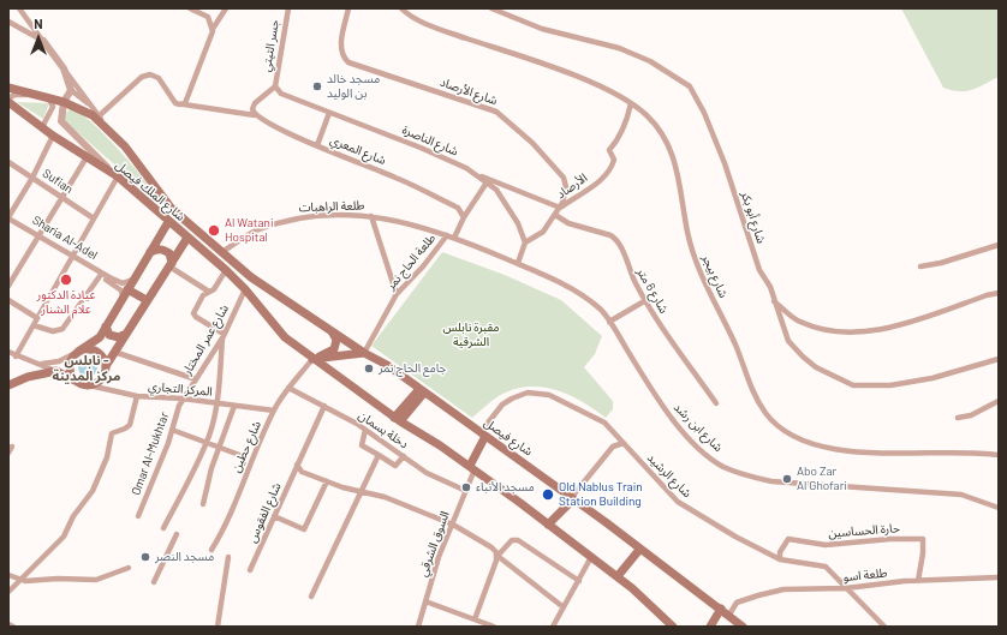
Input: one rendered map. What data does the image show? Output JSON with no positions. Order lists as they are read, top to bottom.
{
  "streets": {
    "main road": ["شارع الملك فيصل", "شارع فيصل"],
    "street": [
      "جسر التيتي",
      "شارع الأرصاد",
      "شارع الناصرة",
      "شارع المعري",
      "Sufian",
      "الأرصاد",
      "طلعة الراهبات",
      "شارع أبو بكر",
      "Sharia Al-Adel",
      "طلعة الحاج نمر",
      "شارع بيجر",
      "شارع 6 متر",
      "شارع عمر المختار",
      "المركز التجاري",
      "شارع ابن رشد",
      "دخلة بسمان",
      "شارع حطين",
      "Omar Al-Mukhtar",
      "شارع الرشيد",
      "شارع الفقوس",
      "حارة الحساسين",
      "السوق الشرقي",
      "طلعة اسو"
    ]
  },
  "crossings": [
    ["جسر التيتي", "شارع الناصرة"],
    ["شارع الأرصاد", "شارع الناصرة"],
    ["شارع الأرصاد", "الأرصاد"],
    ["شارع الأرصاد", "شارع 6 متر"],
    ["شارع الناصرة", "الأرصاد"],
    ["الأرصاد", "شارع بيجر"],
    ["شارع الملك فيصل", "شارع عمر المختار"],
    ["شارع الملك فيصل", "شارع حطين"],
    ["شارع الملك فيصل", "السوق الشرقي"],
    ["طلعة الراهبات", "طلعة الحاج نمر"],
    ["طلعة الراهبات", "شارع ابن رشد"],
    ["طلعة الراهبات", "شارع فيصل"],
    ["طلعة الحاج نمر", "شارع ابن رشد"],
    ["طلعة الحاج نمر", "شارع فيصل"],
    ["شارع عمر المختار", "المركز التجاري"],
    ["شارع عمر المختار", "Omar Al-Mukhtar"],
    ["المركز التجاري", "شارع حطين"],
    ["المركز التجاري", "Omar Al-Mukhtar"],
    ["دخلة بسمان", "شارع حطين"],
    ["دخلة بسمان", "شارع الفقوس"],
    ["دخلة بسمان", "السوق الشرقي"],
    ["شارع فيصل", "شارع الرشيد"],
    ["شارع فيصل", "طلعة اسو"],
    ["شارع الرشيد", "حارة الحساسين"],
    ["شارع الرشيد", "طلعة اسو"],
    ["حارة الحساسين", "طلعة اسو"]
  ],
  "districts": ["نابلس - مركز المدينة"],
  "parks": ["مقبرة نابلس الشرقية"],
  "places": [
    "مسجد خالد بن الوليد",
    "Al Watani Hospital",
    "عيادة الدكتور علام الشنار",
    "جامع الحاج نمر",
    "Abo Zar Al Ghofari",
    "مسجد الأنباء",
    "Old Nablus Train Station Building",
    "مسجد النصر"
  ],
  "north": "top"
}
